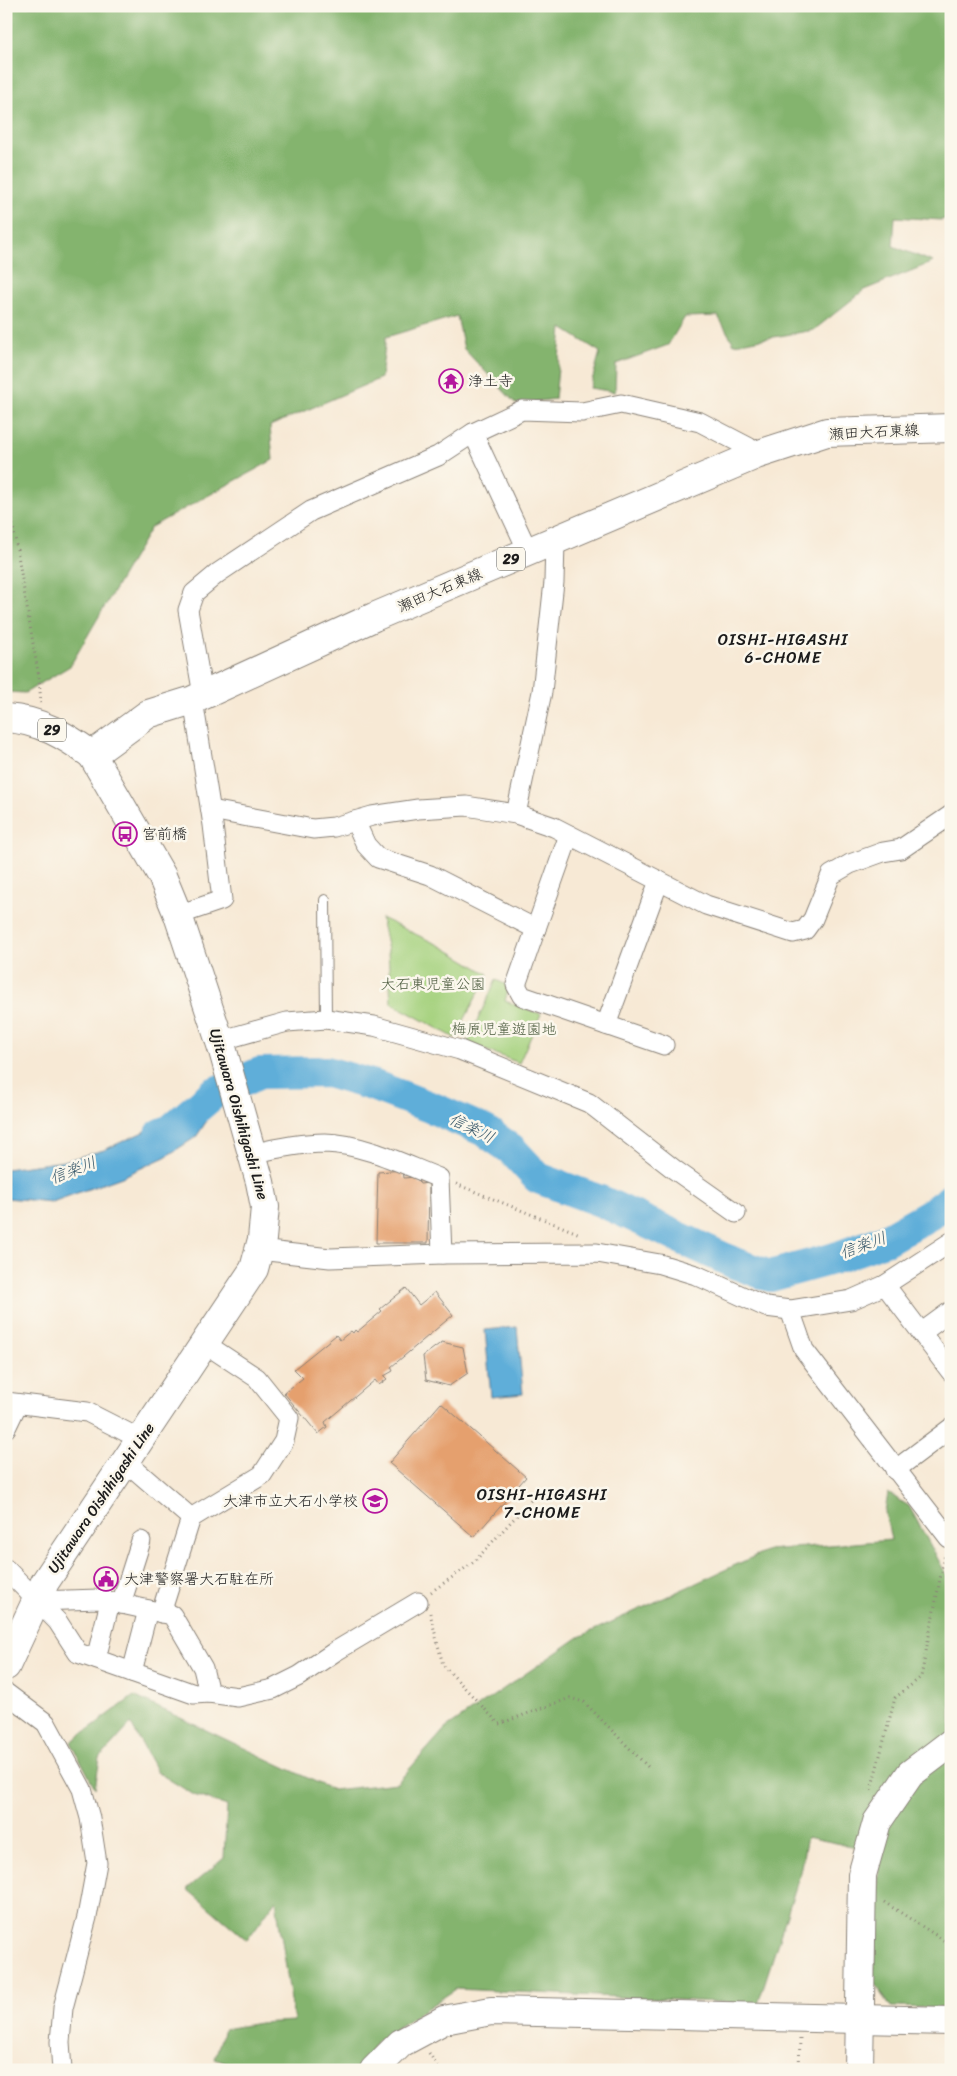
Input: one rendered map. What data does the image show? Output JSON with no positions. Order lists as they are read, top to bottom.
{
  "streets": {
    "main road": ["瀬田大石東線", "29", "Ujitawara Oishihigashi Line"]
  },
  "crossings": [
    ["瀬田大石東線", "29"],
    ["瀬田大石東線", "Ujitawara Oishihigashi Line"],
    ["29", "Ujitawara Oishihigashi Line"]
  ],
  "districts": ["OISHI-HIGASHI 6-CHOME", "OISHI-HIGASHI 7-CHOME"],
  "water": ["信楽川"],
  "parks": ["大石東児童公園", "梅原児童遊園地"],
  "places": {
    "temple": ["浄土寺"],
    "bus stop": ["宮前橋"],
    "school or university": ["大津市立大石小学校"],
    "public building": ["大津警察署大石駐在所"]
  }
}
